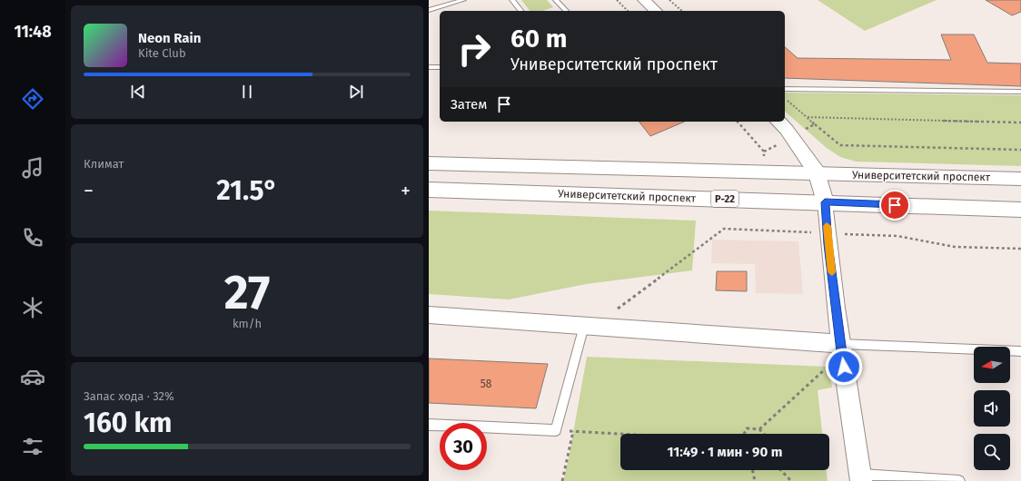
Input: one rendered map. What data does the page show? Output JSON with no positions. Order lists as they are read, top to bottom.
{
  "streets": {
    "main road": ["Университетский проспект", "Р-22"]
  },
  "house_numbers": ["58"],
  "north": "left",
  "page": {
    "tabs": "11:48",
    "turn": ["60 m", "Университетский проспект"],
    "song": ["Neon Rain", "Kite Club"],
    "then": "Затем",
    "tile": [
      "Климат",
      ["27", "km/h"],
      ["Запас хода · 32%", "160 km"]
    ],
    "heat": ["−", "21.5°", "+"],
    "limit": "30",
    "trip": "11:49 · 1 мин · 90 m"
  }
}
